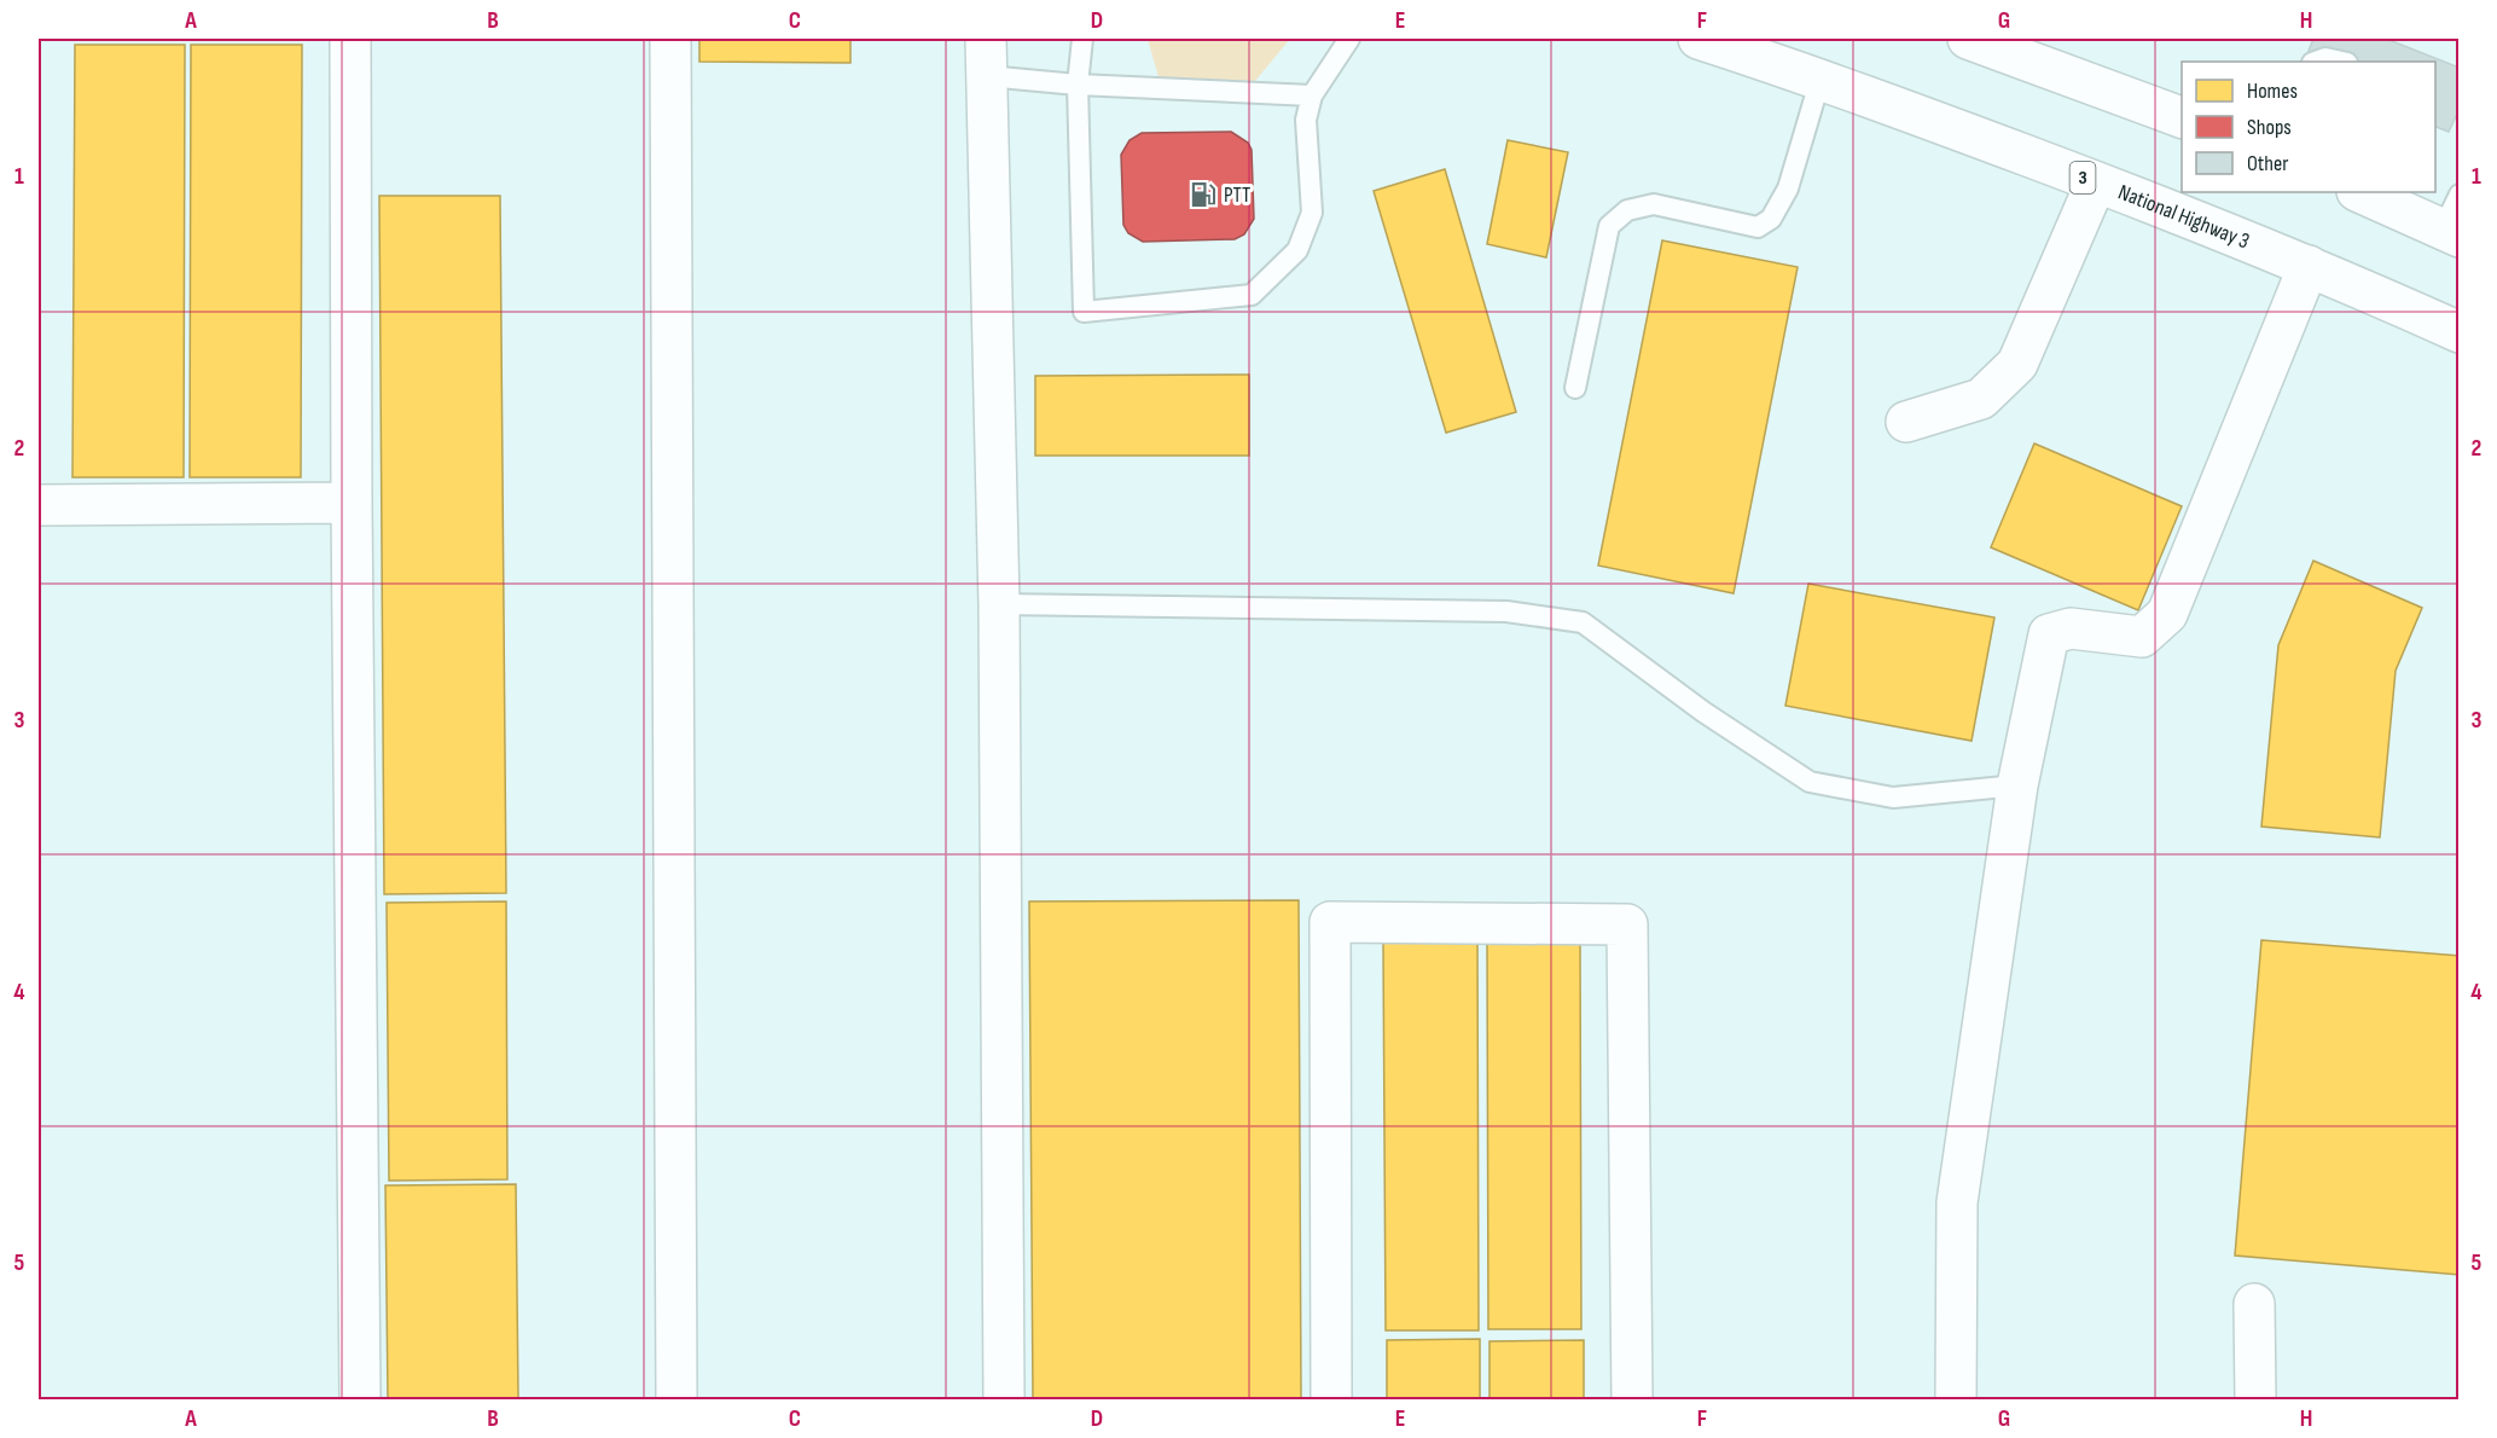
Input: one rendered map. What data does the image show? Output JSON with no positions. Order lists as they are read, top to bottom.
{
  "streets": {
    "main road": ["3", "National Highway 3"]
  },
  "places": {
    "fuel station": ["PTT"]
  },
  "legend": ["Homes", "Shops", "Other"],
  "grid": {
    "columns": [
      "A",
      "B",
      "C",
      "D",
      "E",
      "F",
      "G",
      "H"
    ],
    "rows": [
      "1",
      "2",
      "3",
      "4",
      "5"
    ]
  }
}
